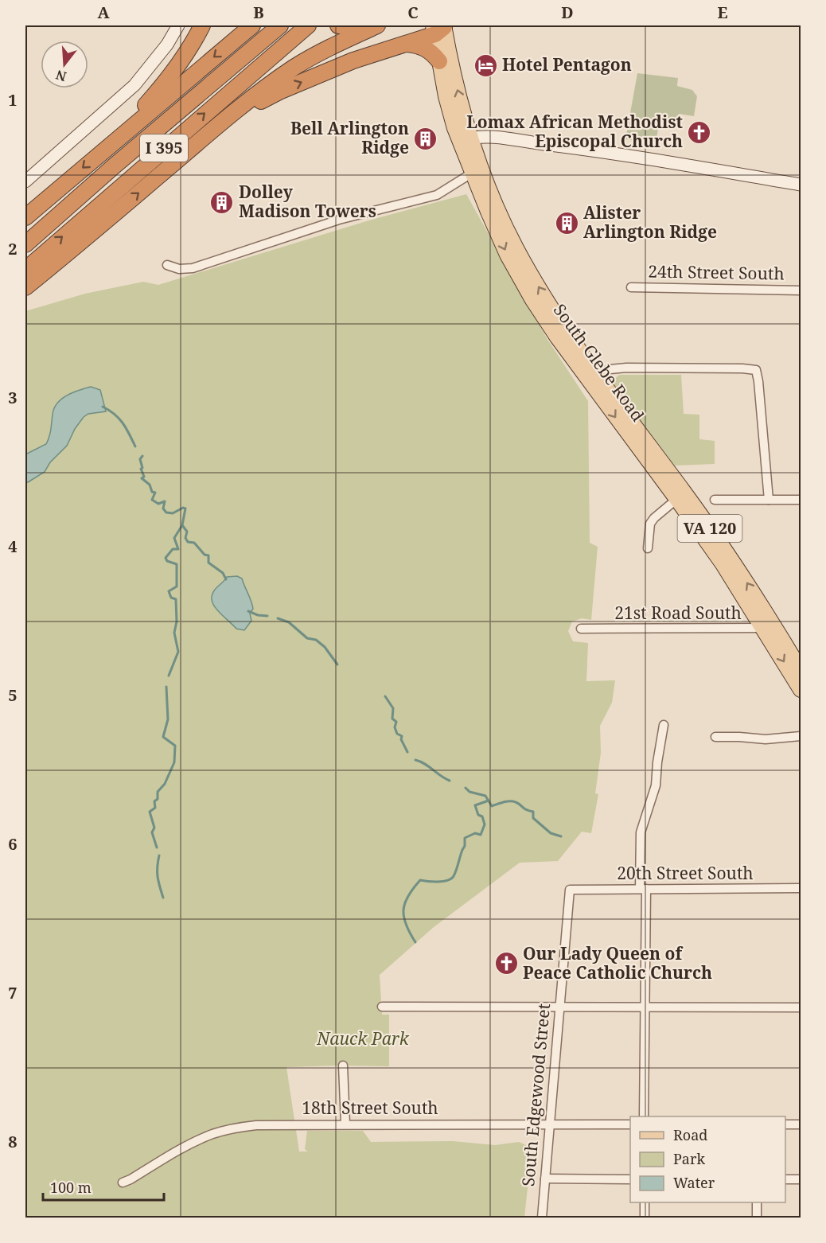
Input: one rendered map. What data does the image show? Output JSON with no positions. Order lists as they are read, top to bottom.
{
  "streets": {
    "highway": ["I 395"],
    "main road": ["South Glebe Road", "VA 120"],
    "street": [
      "24th Street South",
      "21st Road South",
      "20th Street South",
      "South Edgewood Street",
      "18th Street South"
    ]
  },
  "crossings": [
    ["South Glebe Road", "21st Road South"],
    ["20th Street South", "South Edgewood Street"],
    ["South Edgewood Street", "18th Street South"]
  ],
  "parks": ["Nauck Park"],
  "places": {
    "hotel": ["Hotel Pentagon"],
    "church": ["Lomax African Methodist Episcopal Church", "Our Lady Queen of Peace Catholic Church"],
    "building": ["Bell Arlington Ridge", "Dolley Madison Towers", "Alister Arlington Ridge"]
  },
  "legend": ["Road", "Park", "Water"],
  "scale_bar": "100 m",
  "north": "bottom",
  "grid": {
    "columns": [
      "A",
      "B",
      "C",
      "D",
      "E"
    ],
    "rows": [
      "1",
      "2",
      "3",
      "4",
      "5",
      "6",
      "7",
      "8"
    ]
  }
}
